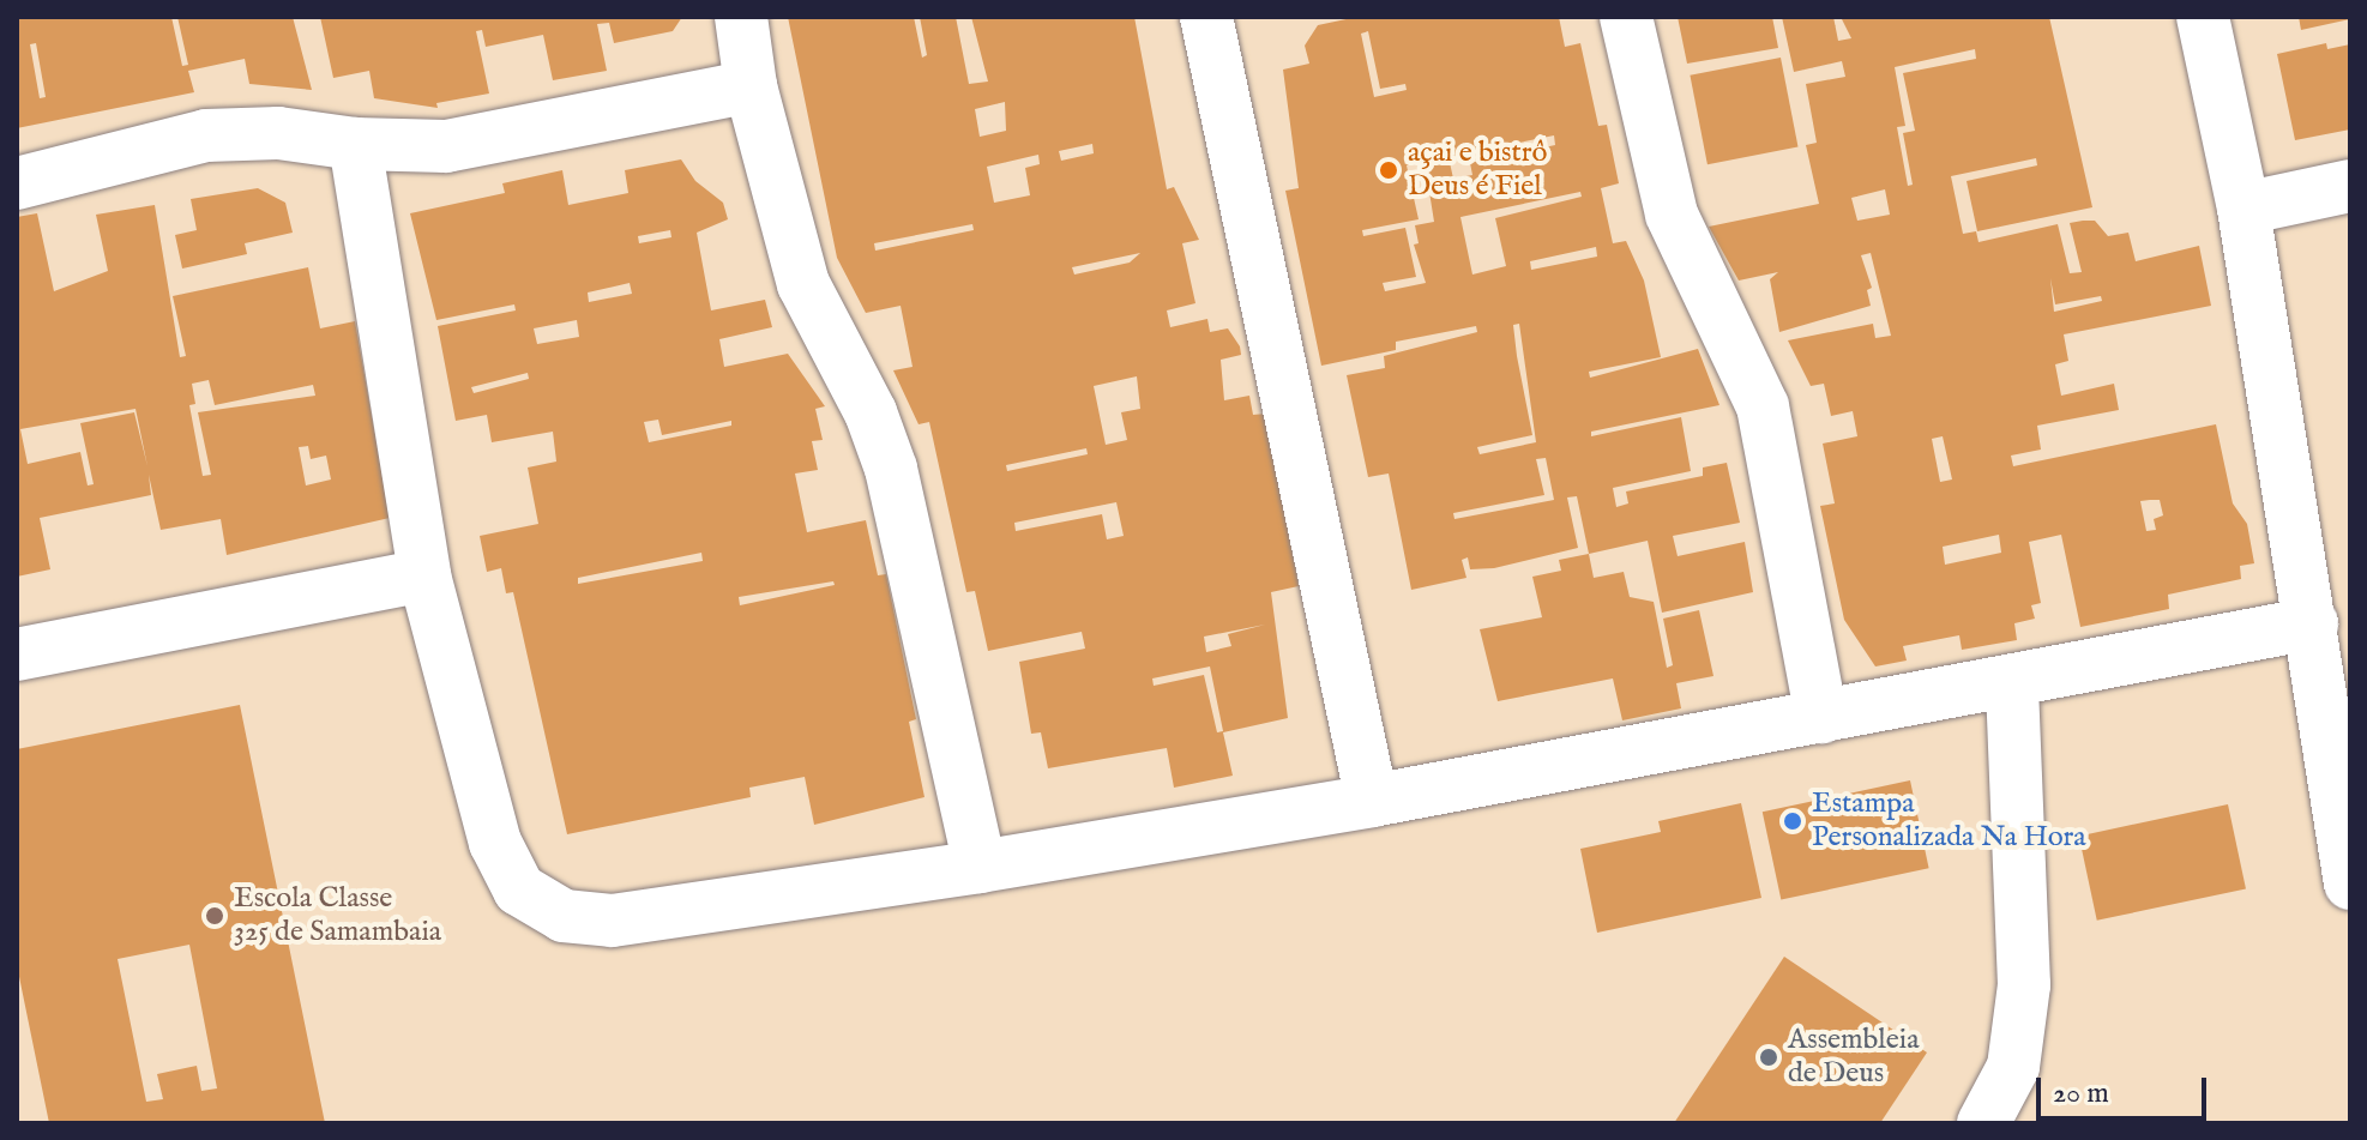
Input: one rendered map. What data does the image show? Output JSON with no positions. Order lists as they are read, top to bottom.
{
  "places": [
    "açai e bistrô Deus é Fiel",
    "Estampa Personalizada Na Hora",
    "Escola Classe 325 de Samambaia",
    "Assembleia de Deus"
  ],
  "scale_bar": "20 m"
}
